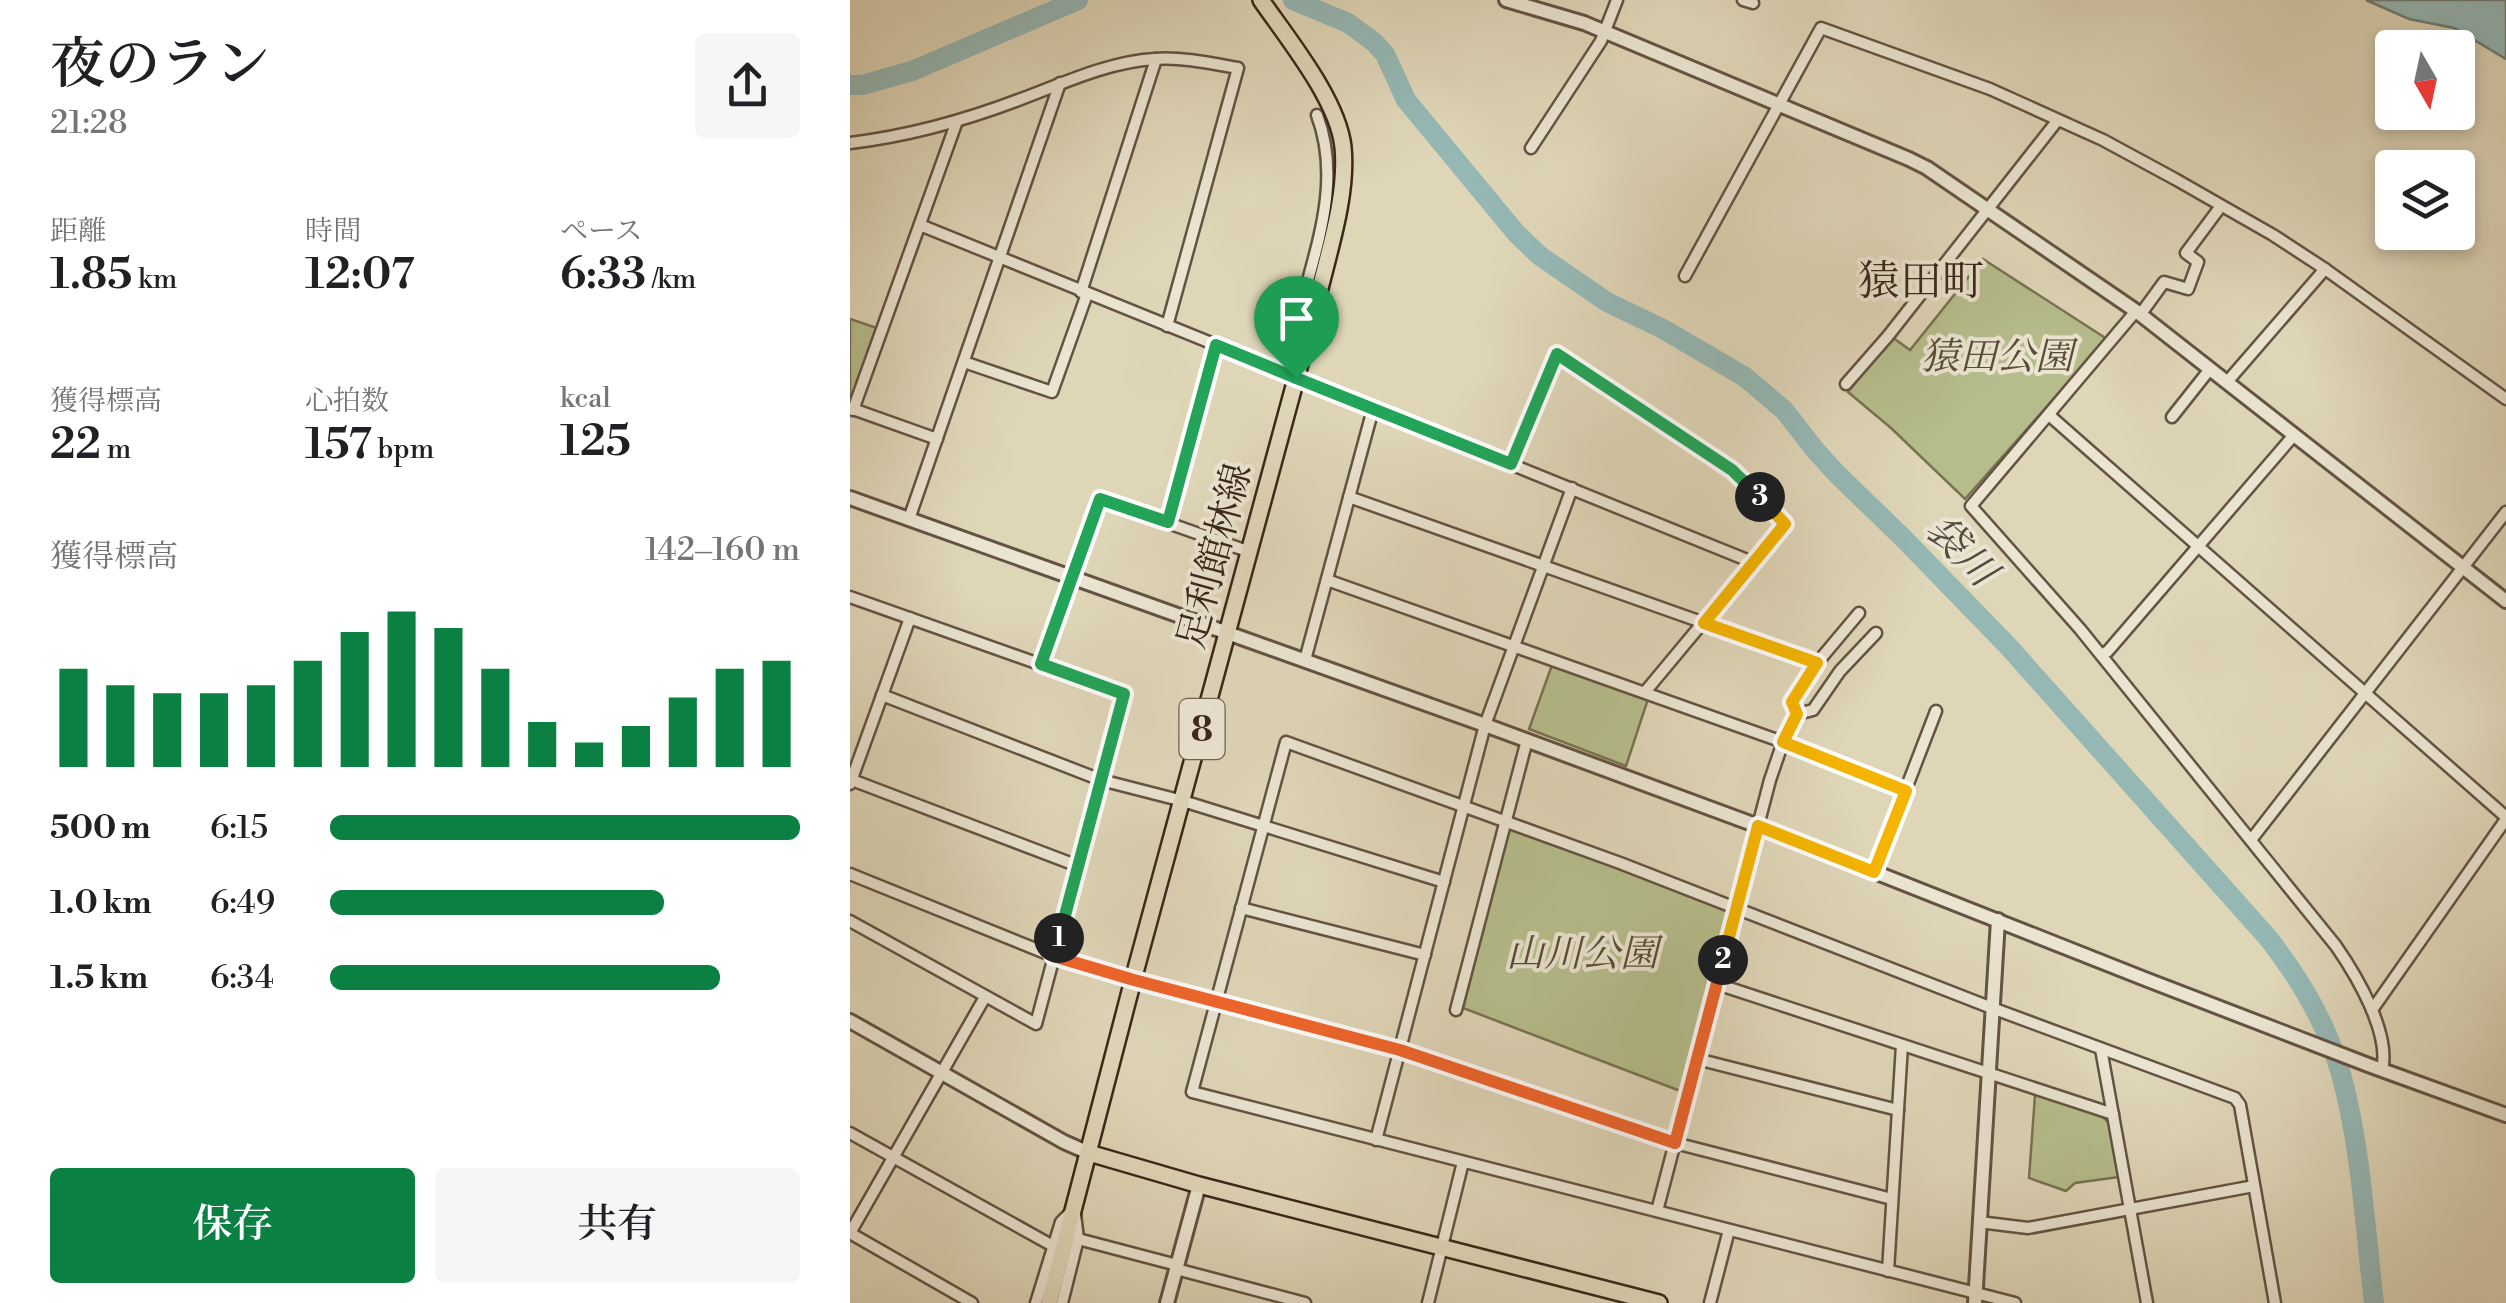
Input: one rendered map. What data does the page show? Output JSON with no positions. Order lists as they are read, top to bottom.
{
  "streets": {
    "main road": ["足利館林線", "8"]
  },
  "districts": ["猿田町"],
  "water": ["袋川"],
  "parks": ["猿田公園", "山川公園"],
  "north": "bottom",
  "page": {
    "heading": ["夜のラン", "21:28"],
    "stats": [
      ["距離", "1.85 km"],
      ["時間", "12:07"],
      ["ペース", "6:33 /km"],
      ["獲得標高", "22 m"],
      ["心拍数", "157 bpm"],
      ["kcal", "125"]
    ],
    "pins": ["3", "1", "2"],
    "chart": ["獲得標高", "142–160 m"],
    "list": [
      {
        "name": "500 m",
        "note": "6:15"
      },
      {
        "name": "1.0 km",
        "note": "6:49"
      },
      {
        "name": "1.5 km",
        "note": "6:34"
      }
    ],
    "buttons": ["保存", "共有"]
  }
}
